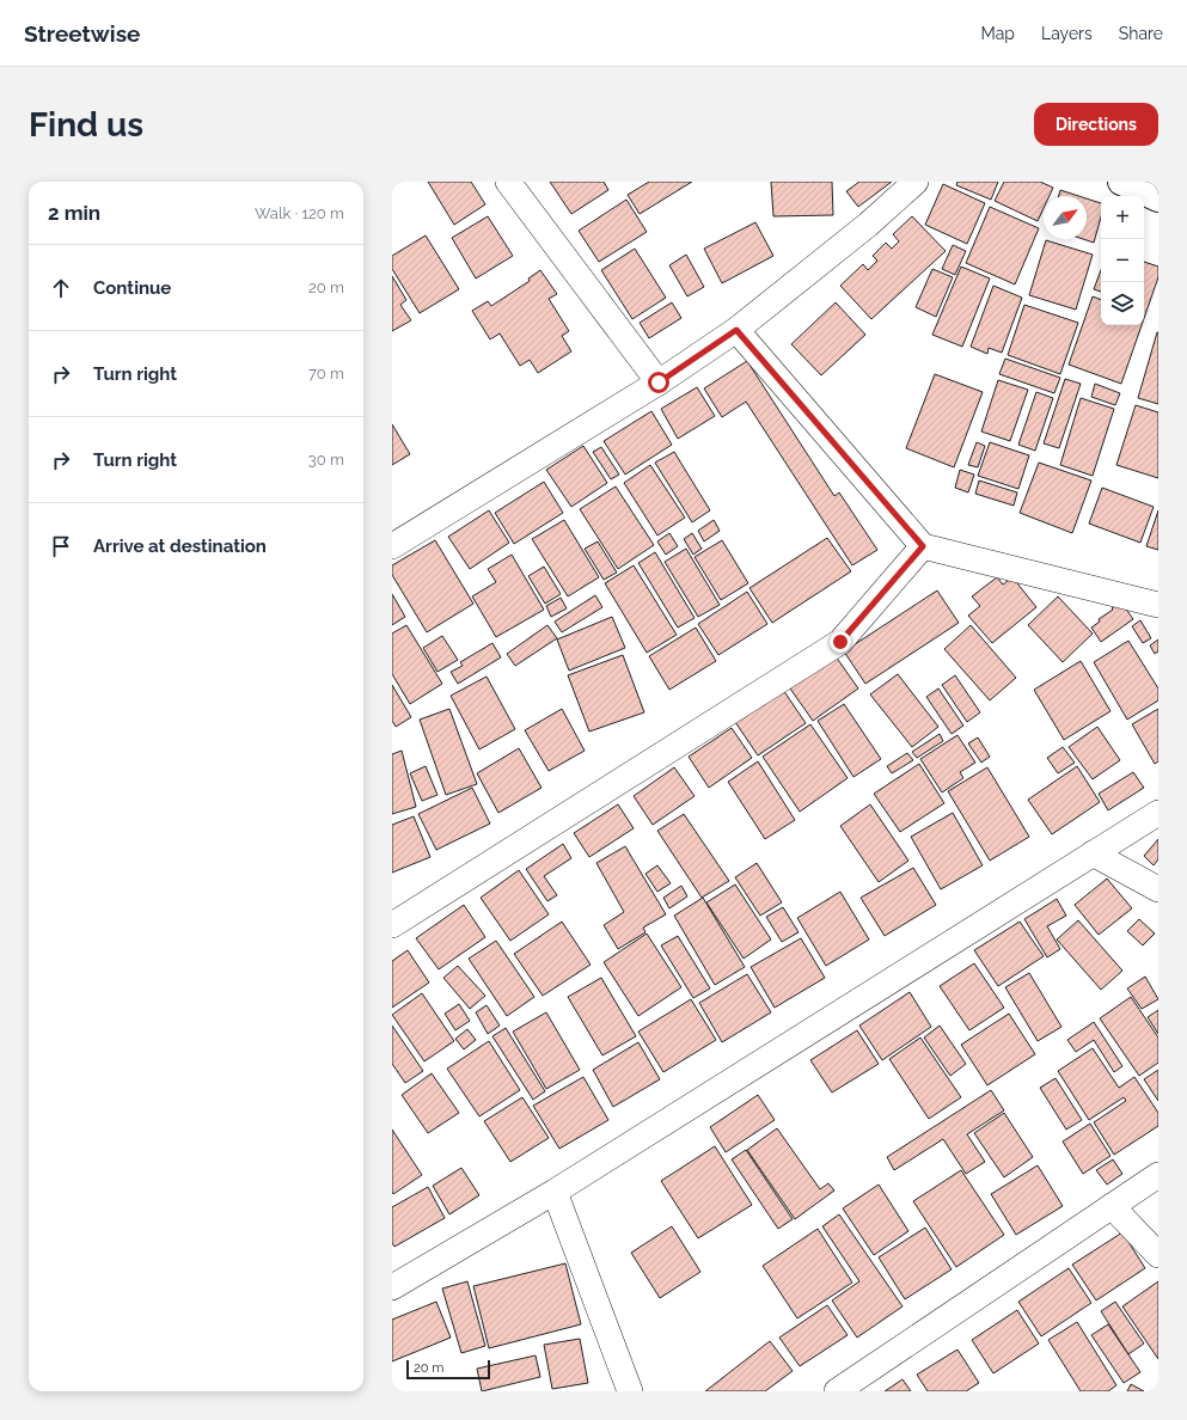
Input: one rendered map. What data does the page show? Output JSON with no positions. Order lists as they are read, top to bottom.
{
  "scale_bar": "20 m",
  "north": "top right",
  "page": {
    "header": "Streetwise",
    "nav": ["Map", "Layers", "Share"],
    "buttons": "Directions",
    "title": "Find us",
    "heading": ["2 min", "Walk · 120 m"],
    "map_buttons": ["+", "−"],
    "list": [
      ["Continue", "20 m"],
      ["Turn right", "70 m"],
      ["Turn right", "30 m"],
      "Arrive at destination"
    ],
    "scale": "20 m"
  }
}
